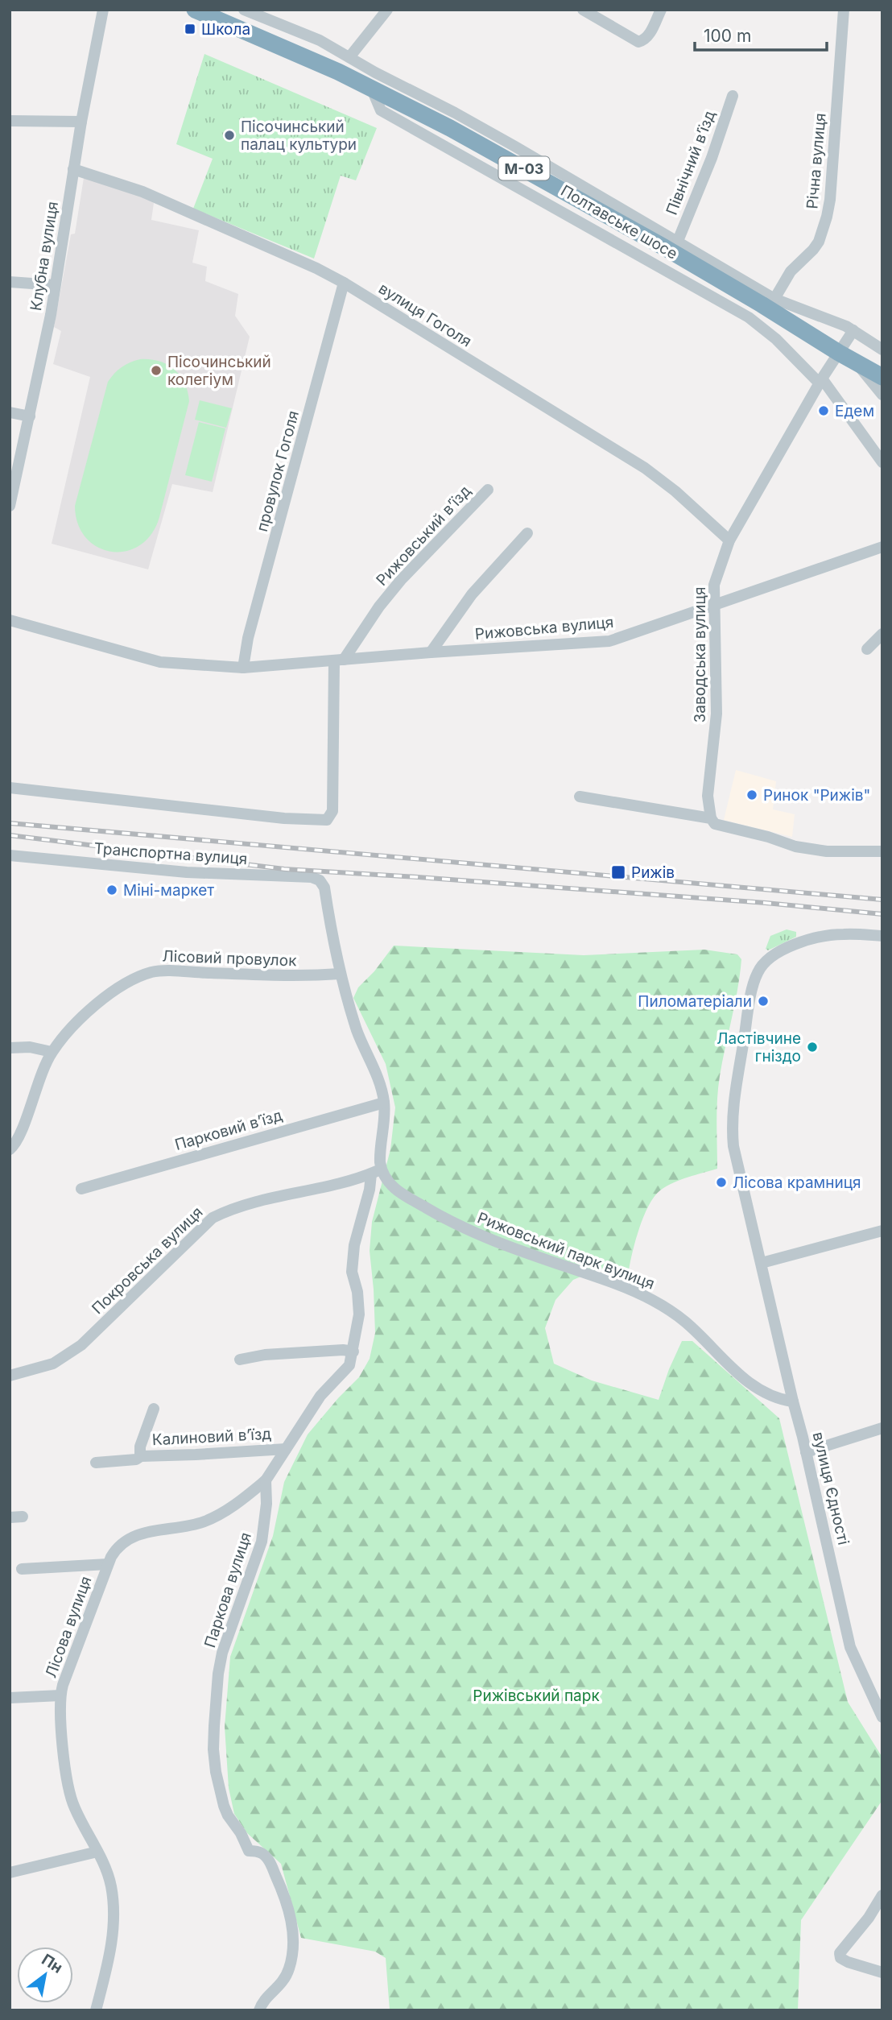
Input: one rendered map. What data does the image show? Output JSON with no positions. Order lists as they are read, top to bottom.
{
  "streets": {
    "highway": ["М-03", "Полтавське шосе"],
    "street": [
      "Річна вулиця",
      "Північний в’їзд",
      "Клубна вулиця",
      "вулиця Гоголя",
      "провулок Гоголя",
      "Рижовський в’їзд",
      "Рижовська вулиця",
      "Заводська вулиця",
      "Транспортна вулиця",
      "Лісовий провулок",
      "Парковий в’їзд",
      "Рижовський парк вулиця",
      "Покровська вулиця",
      "Калиновий в’їзд",
      "вулиця Єдності",
      "Паркова вулиця",
      "Лісова вулиця"
    ]
  },
  "crossings": [
    ["Полтавське шосе", "Заводська вулиця"],
    ["Клубна вулиця", "вулиця Гоголя"],
    ["вулиця Гоголя", "провулок Гоголя"],
    ["вулиця Гоголя", "Заводська вулиця"],
    ["провулок Гоголя", "Рижовська вулиця"],
    ["Рижовський в’їзд", "Рижовська вулиця"],
    ["Рижовська вулиця", "Заводська вулиця"],
    ["Транспортна вулиця", "Лісовий провулок"],
    ["Рижовський парк вулиця", "Покровська вулиця"],
    ["Рижовський парк вулиця", "вулиця Єдності"],
    ["Паркова вулиця", "Лісова вулиця"]
  ],
  "parks": ["Рижівський парк"],
  "places": {
    "transit": ["Школа", "Рижів"],
    "other": [
      "Пісочинський палац культури",
      "Пісочинський колегіум",
      "Едем",
      "Ринок \"Рижів\"",
      "Міні-маркет",
      "Пиломатеріали",
      "Ластівчине гніздо",
      "Лісова крамниця"
    ]
  },
  "scale_bar": "100 m",
  "north": "top right"
}
